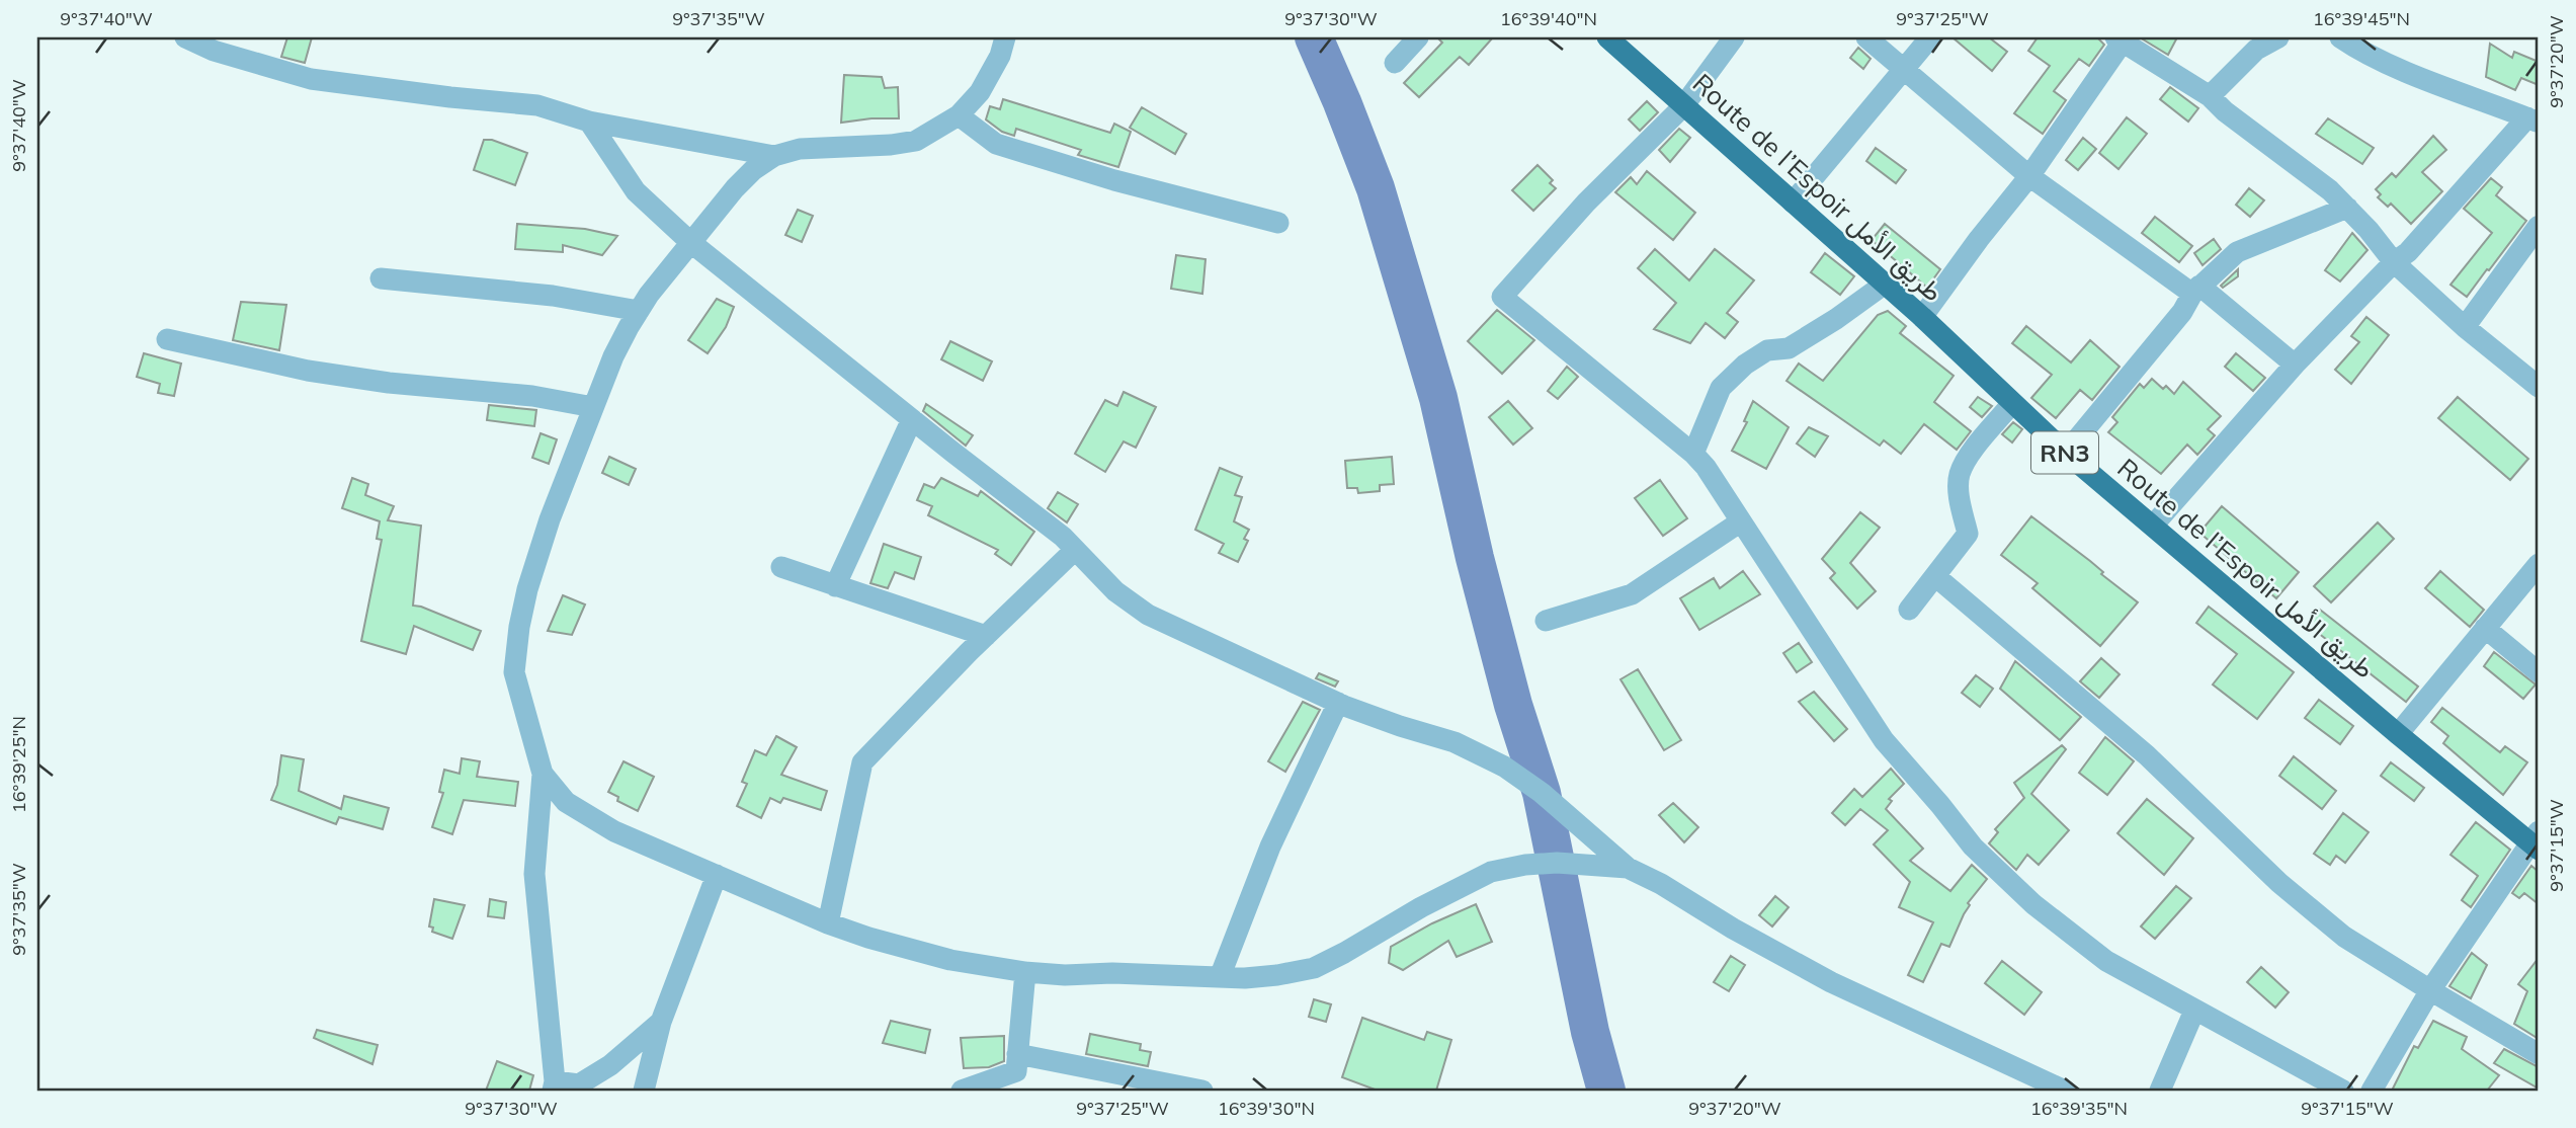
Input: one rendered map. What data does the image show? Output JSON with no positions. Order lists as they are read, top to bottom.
{
  "streets": {
    "highway": ["Route de l’Espoir طريق الأمل", "RN3"]
  },
  "coordinates": [
    "9°37'40\"W",
    "9°37'35\"W",
    "9°37'30\"W",
    "16°39'40\"N",
    "9°37'25\"W",
    "16°39'45\"N",
    "9°37'20\"W",
    "16°39'25\"N",
    "9°37'15\"W",
    "16°39'30\"N",
    "16°39'35\"N"
  ]
}
